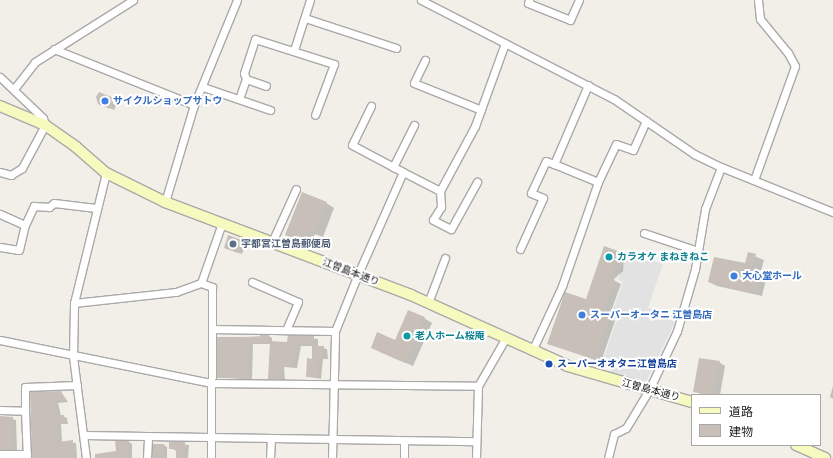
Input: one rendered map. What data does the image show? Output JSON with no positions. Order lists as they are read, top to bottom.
{
  "streets": {
    "street": ["江曽島本通り"]
  },
  "places": [
    "サイクルショップサトウ",
    "宇都宮江曽島郵便局",
    "カラオケ まねきねこ",
    "大心堂ホール",
    "スーパーオータニ 江曽島店",
    "老人ホーム桜庵",
    "スーパーオオタニ江曽島店"
  ],
  "legend": ["道路", "建物"]
}
